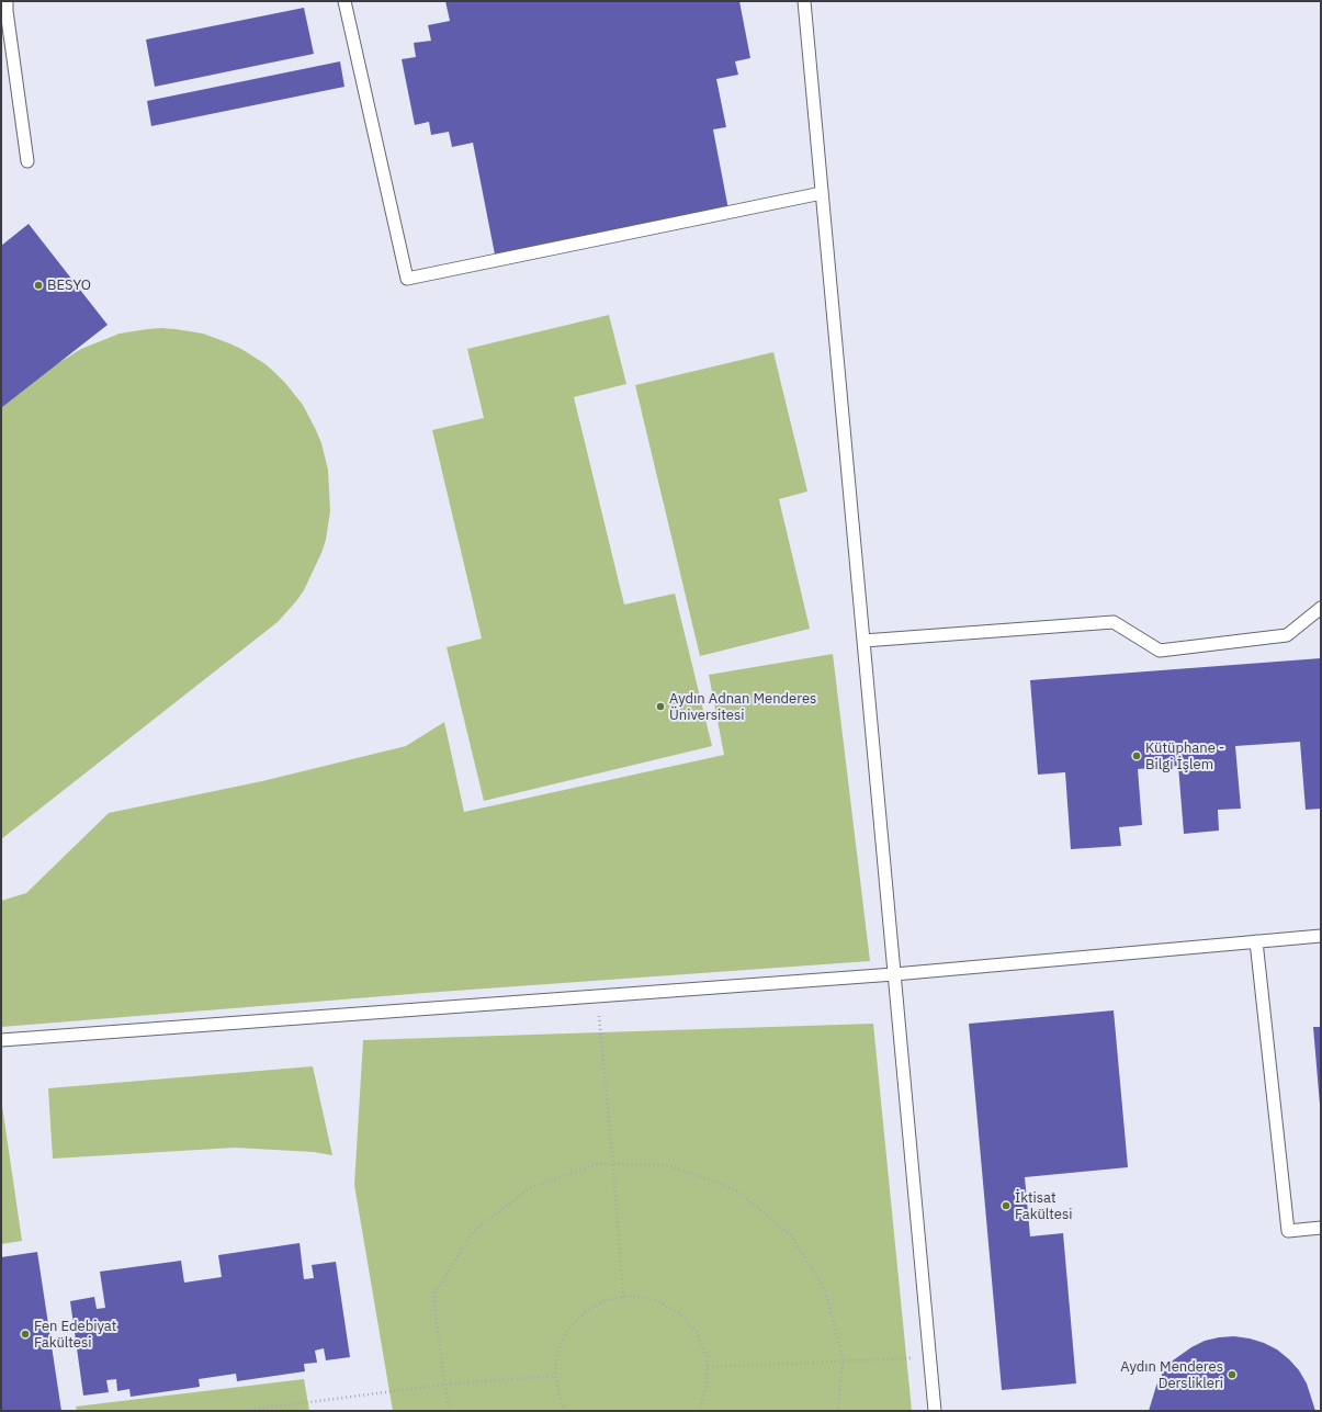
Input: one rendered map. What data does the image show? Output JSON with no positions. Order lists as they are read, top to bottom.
{
  "places": [
    "BESYO",
    "Aydın Adnan Menderes Üniversitesi",
    "Kütüphane - Bilgi İşlem",
    "İktisat Fakültesi",
    "Fen Edebiyat Fakültesi",
    "Aydın Menderes Derslikleri"
  ]
}
